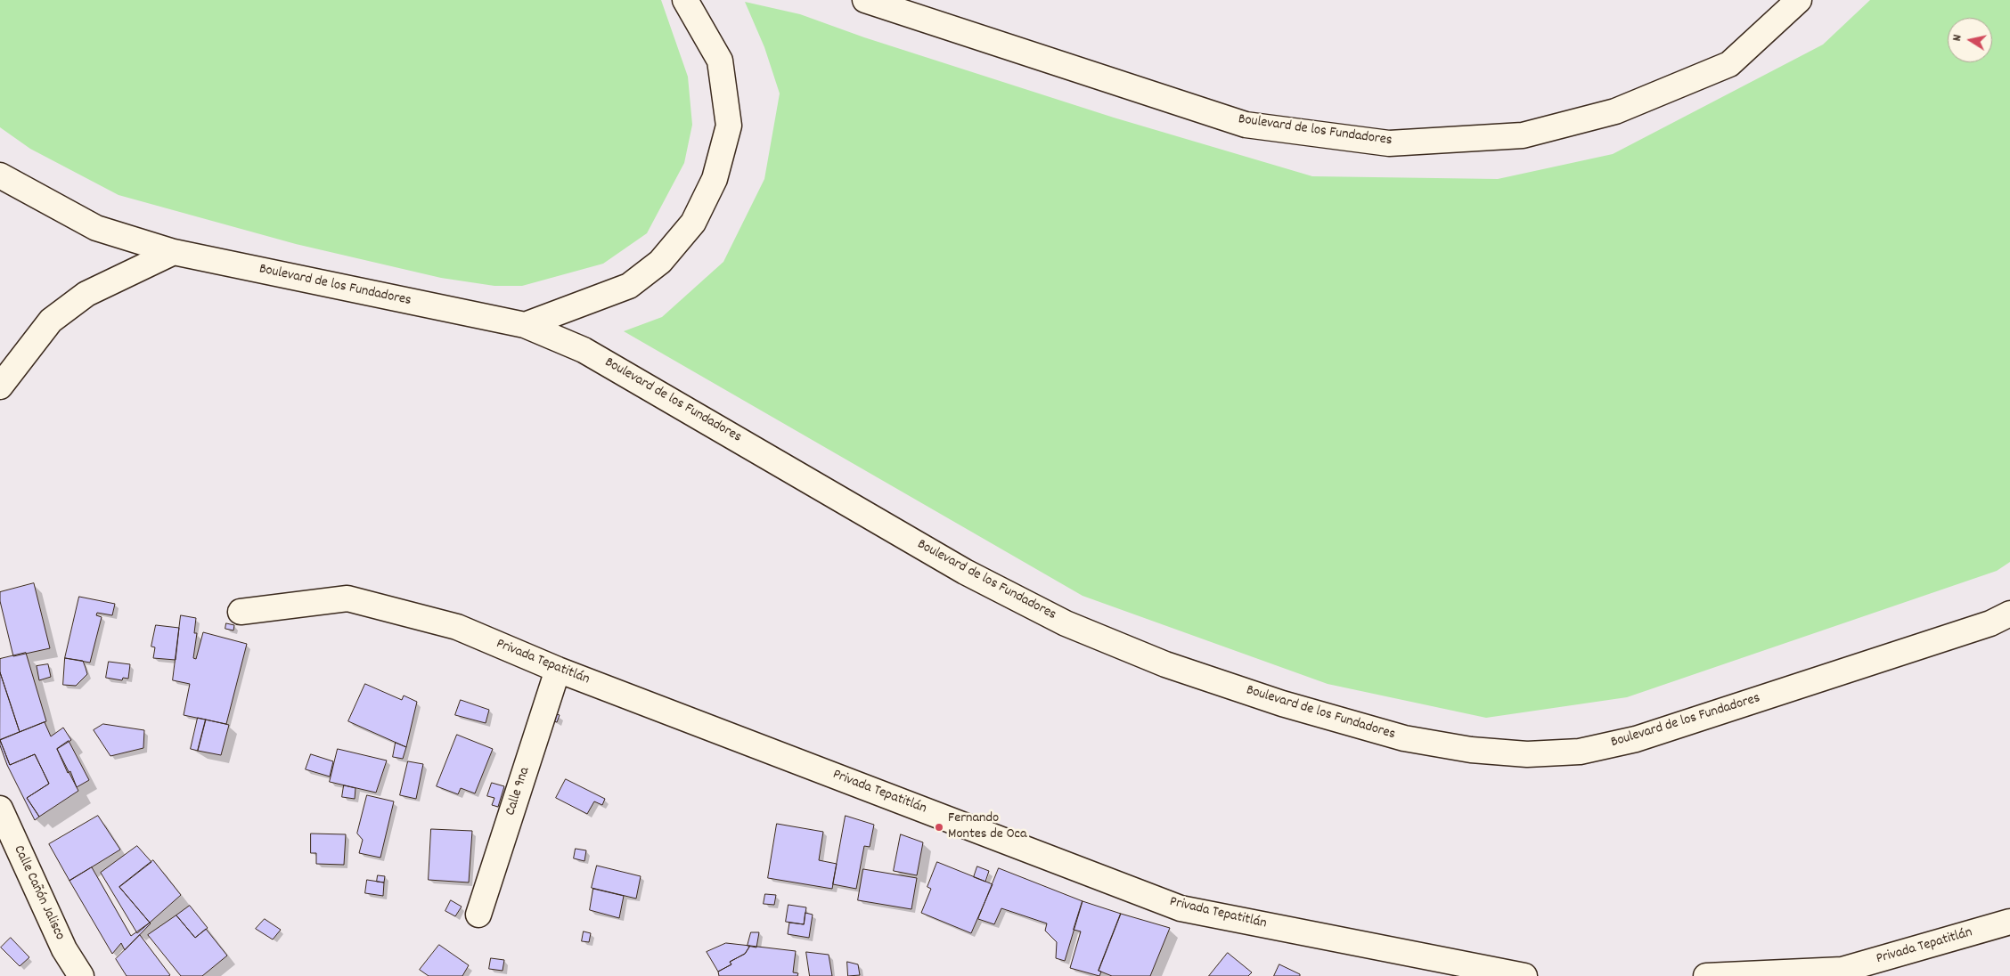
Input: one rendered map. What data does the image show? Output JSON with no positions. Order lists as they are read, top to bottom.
{
  "streets": {
    "main road": [
      "Boulevard de los Fundadores",
      "Privada Tepatitlán",
      "Calle 9na",
      "Calle Cañón Jalisco"
    ]
  },
  "crossings": [
    ["Privada Tepatitlán", "Calle 9na"]
  ],
  "places": ["Fernando Montes de Oca"],
  "north": "left"
}
